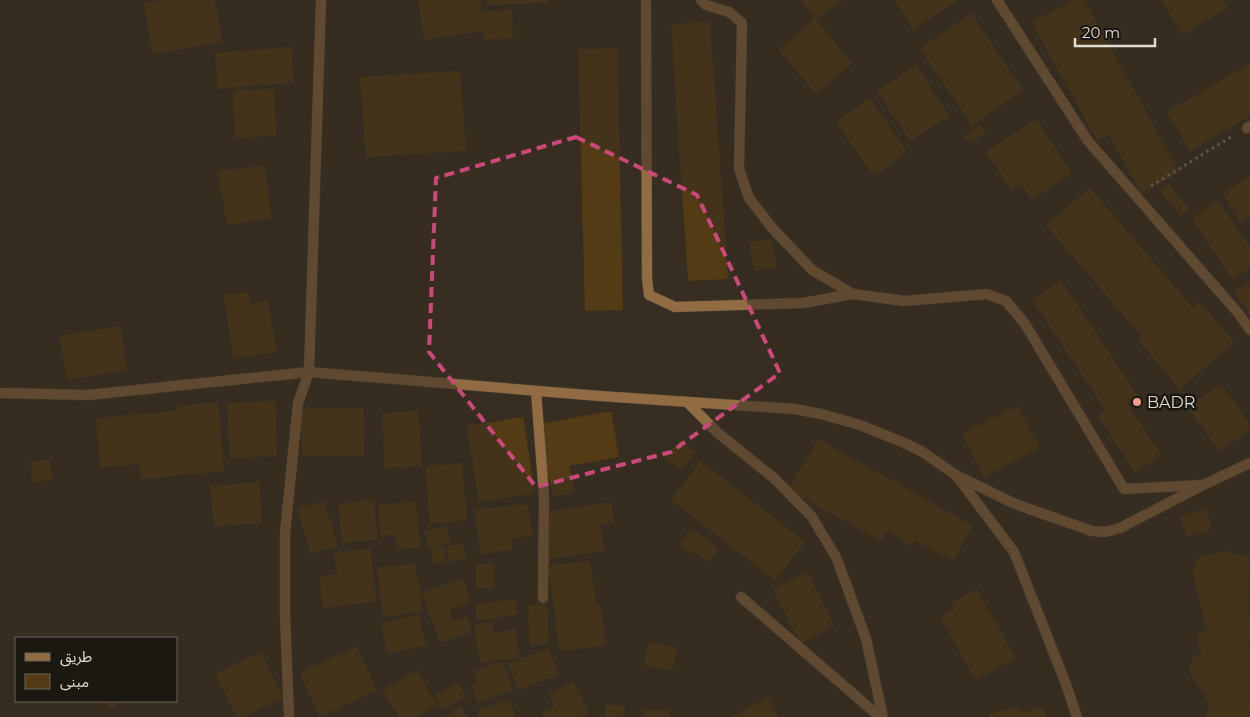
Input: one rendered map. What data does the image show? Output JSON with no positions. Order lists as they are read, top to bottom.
{
  "places": ["BADR"],
  "legend": ["طريق", "مبنى"],
  "scale_bar": "20 m"
}
